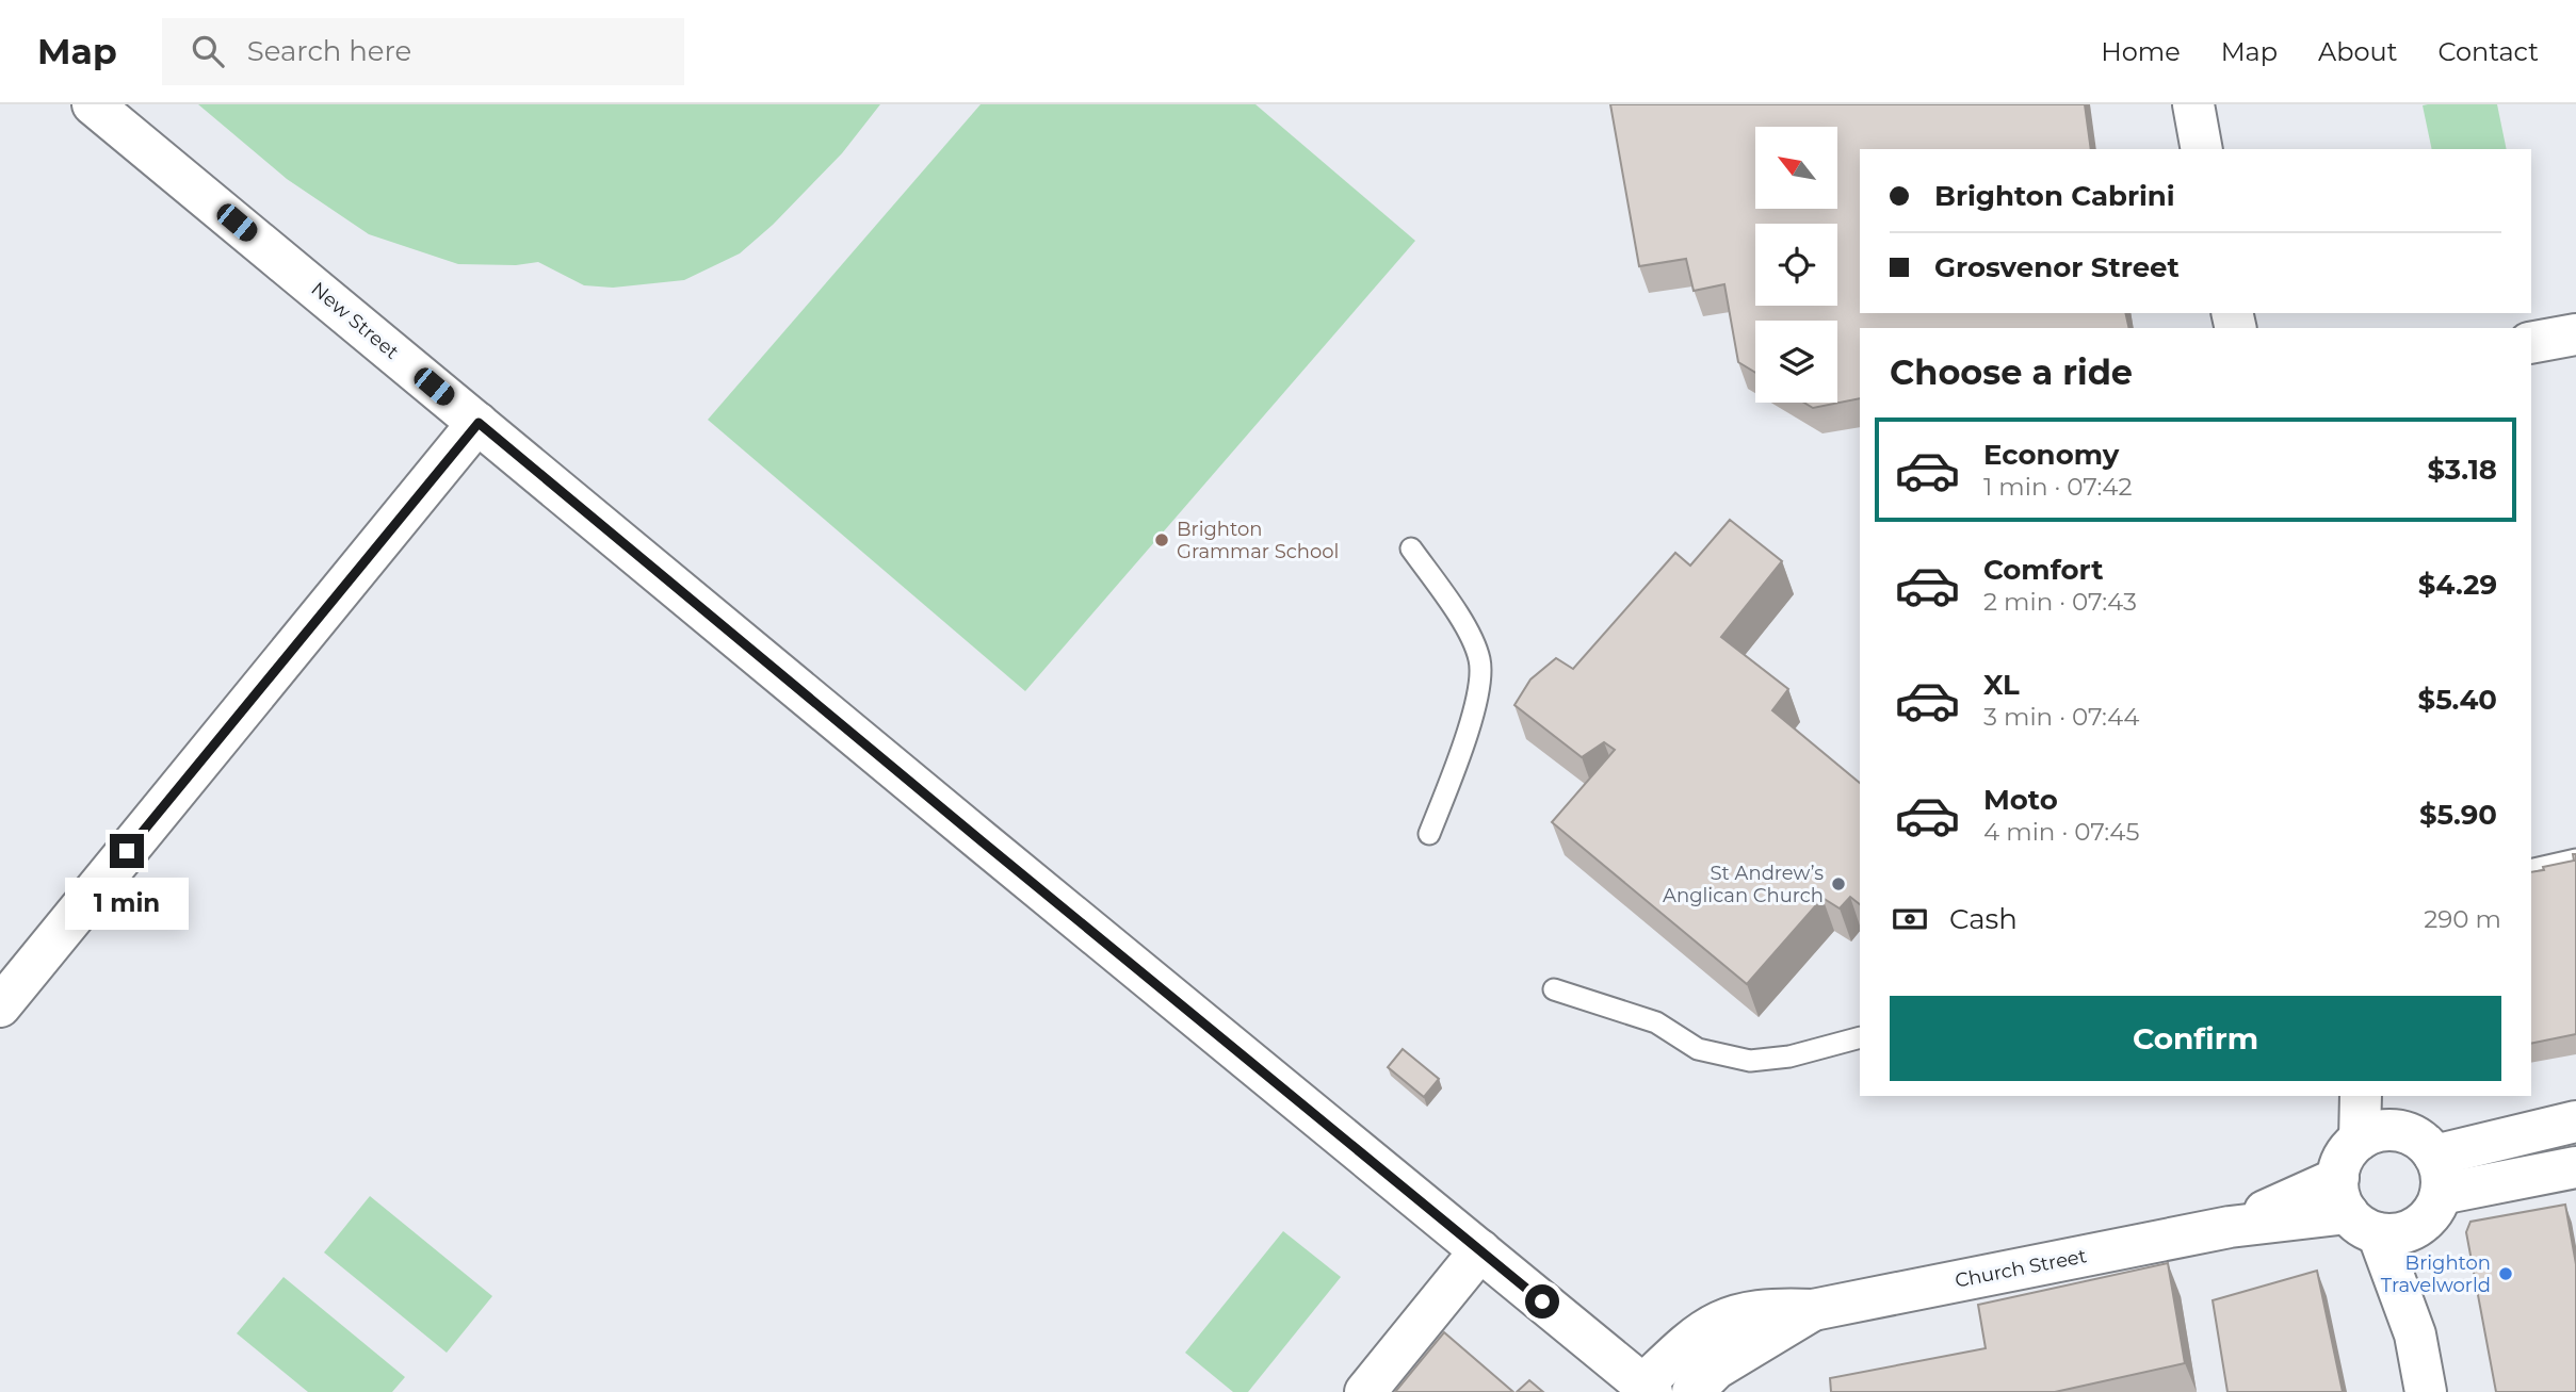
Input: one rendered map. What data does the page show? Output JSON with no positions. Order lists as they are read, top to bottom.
{
  "streets": {
    "street": ["New Street", "Church Street"]
  },
  "crossings": [
    ["New Street", "Church Street"]
  ],
  "places": ["Brighton Grammar School", "St Andrew’s Anglican Church", "Brighton Travelworld"],
  "north": "top left",
  "page": {
    "header": "Map",
    "search": "Search here",
    "nav": [
      "Home",
      "Map",
      "About",
      "Contact"
    ],
    "banner": ["Brighton Cabrini", "Grosvenor Street"],
    "heading": "Choose a ride",
    "list": [
      {
        "name": "Economy",
        "note": "1 min · 07:42",
        "value": "$3.18"
      },
      {
        "name": "Comfort",
        "note": "2 min · 07:43",
        "value": "$4.29"
      },
      {
        "name": "XL",
        "note": "3 min · 07:44",
        "value": "$5.40"
      },
      {
        "name": "Moto",
        "note": "4 min · 07:45",
        "value": "$5.90"
      }
    ],
    "bubble": "1 min",
    "pay": ["Cash", "290 m"],
    "buttons": "Confirm"
  }
}
